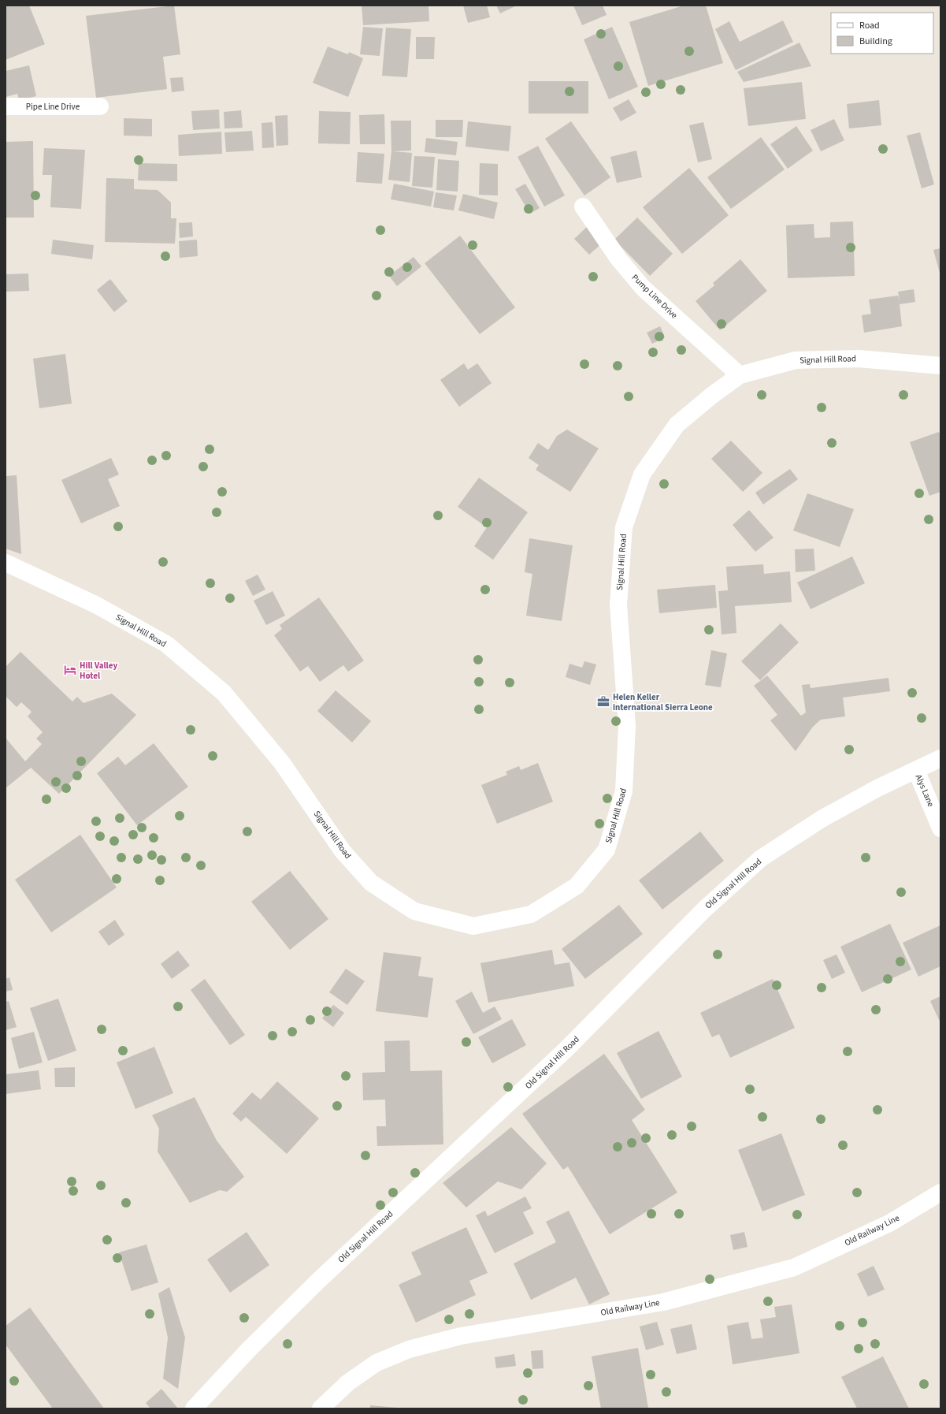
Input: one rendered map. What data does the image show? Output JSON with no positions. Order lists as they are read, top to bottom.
{
  "streets": {
    "street": [
      "Pipe Line Drive",
      "Pump Line Drive",
      "Signal Hill Road",
      "Alys Lane",
      "Old Signal Hill Road",
      "Old Railway Line"
    ]
  },
  "crossings": [
    ["Pump Line Drive", "Signal Hill Road"],
    ["Alys Lane", "Old Signal Hill Road"]
  ],
  "places": {
    "hotel": ["Hill Valley Hotel"],
    "office": ["Helen Keller international Sierra Leone"]
  },
  "legend": ["Road", "Building"]
}
